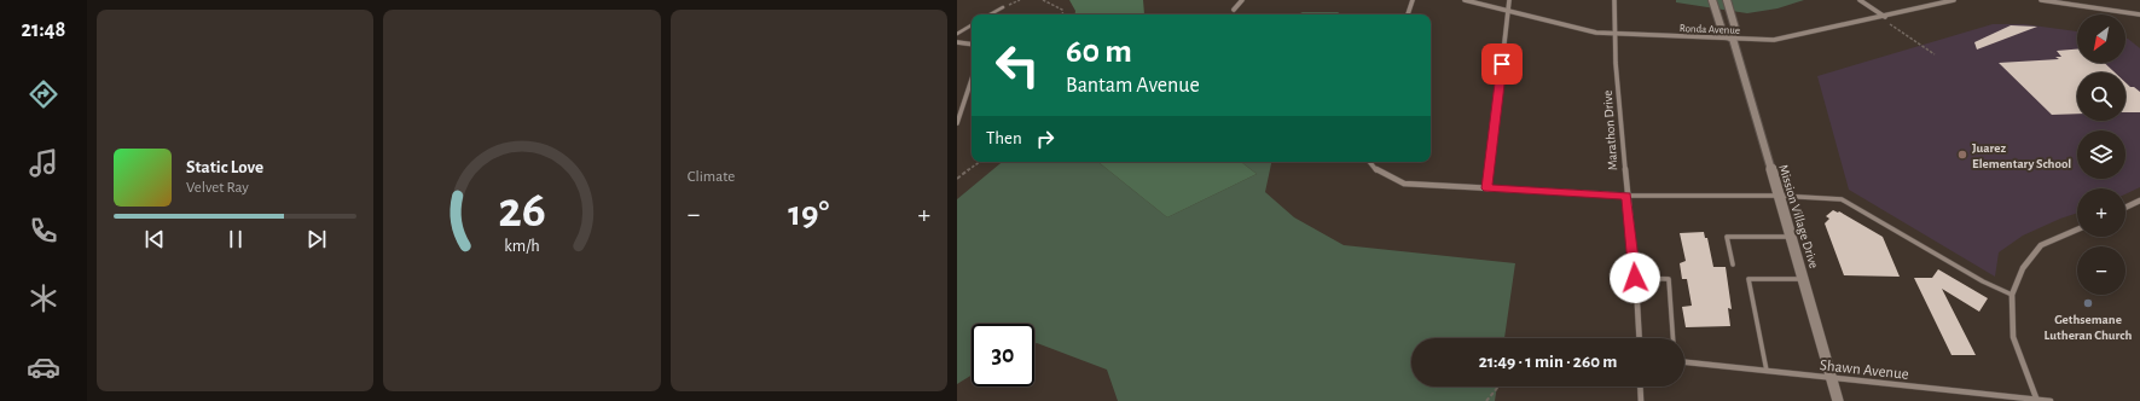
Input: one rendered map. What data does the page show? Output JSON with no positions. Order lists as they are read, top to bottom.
{
  "streets": {
    "main road": ["Mission Village Drive"],
    "street": ["Ronda Avenue", "Marathon Drive", "Shawn Avenue"]
  },
  "crossings": [
    ["Ronda Avenue", "Marathon Drive"],
    ["Ronda Avenue", "Mission Village Drive"],
    ["Mission Village Drive", "Shawn Avenue"]
  ],
  "places": ["Juarez Elementary School", "Gethsemane Lutheran Church"],
  "north": "bottom left",
  "page": {
    "tabs": "21:48",
    "tile": "Climate",
    "map_buttons": ["+", "−"],
    "turn": ["60 m", "Bantam Avenue"],
    "then": "Then",
    "song": ["Static Love", "Velvet Ray"],
    "heat": ["−", "19°", "+"],
    "limit": "30",
    "trip": "21:49 · 1 min · 260 m",
    "gauge": ["26", "km/h"]
  }
}
